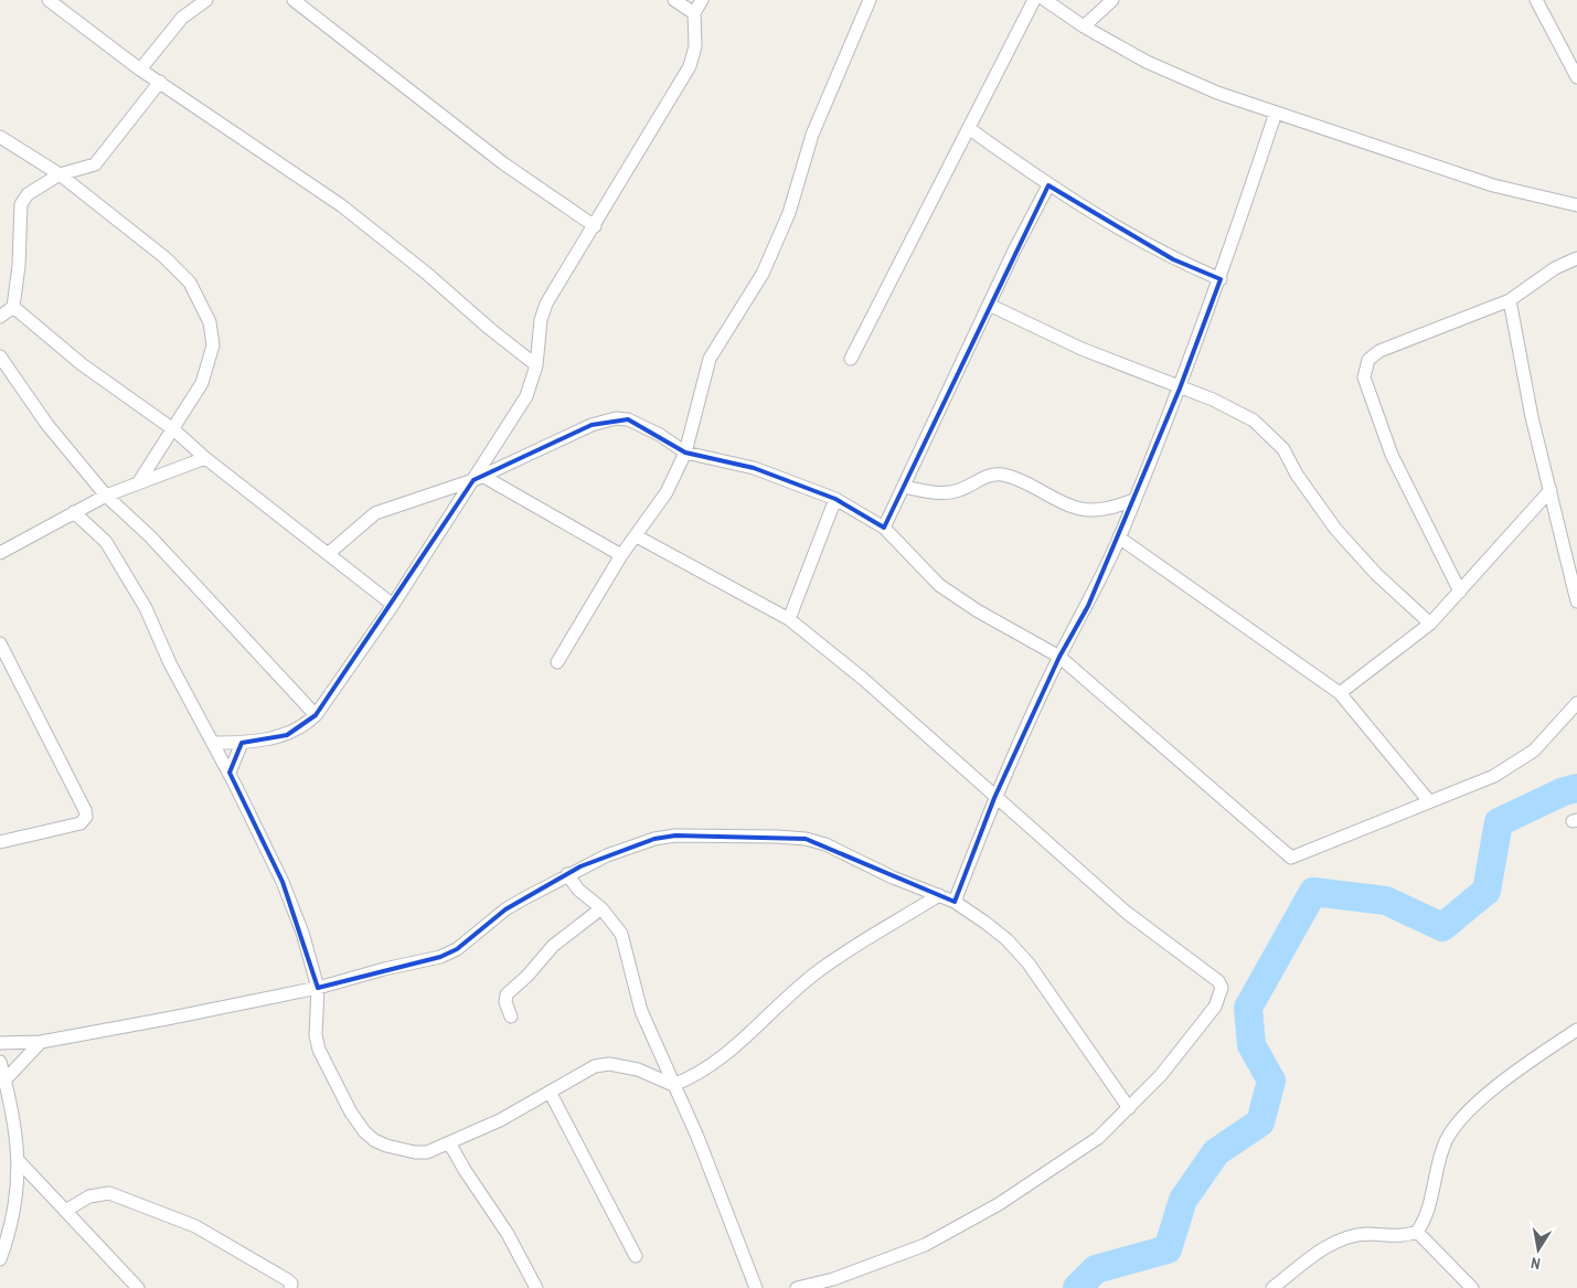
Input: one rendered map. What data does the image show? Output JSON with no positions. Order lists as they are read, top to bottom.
{
  "north": "bottom"
}
